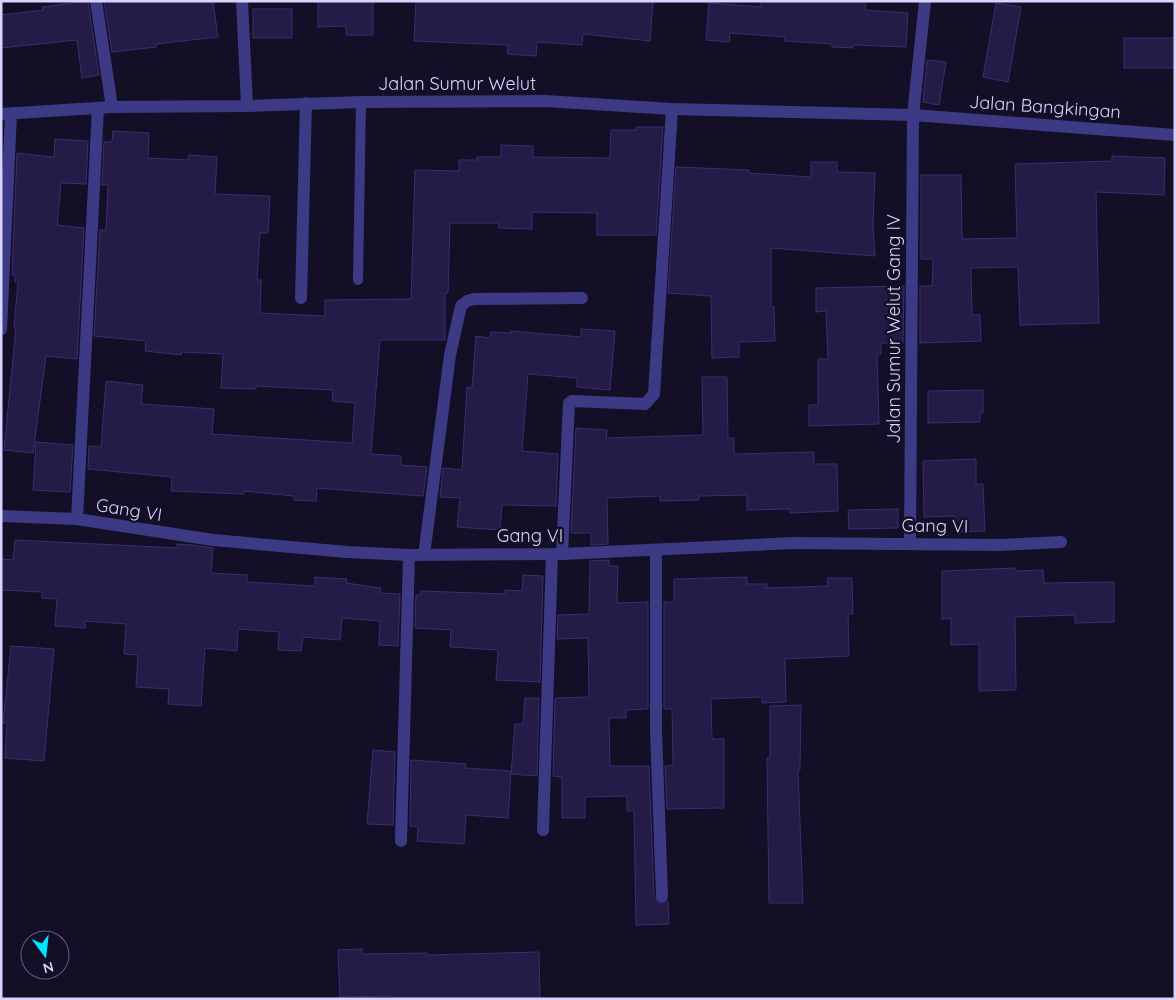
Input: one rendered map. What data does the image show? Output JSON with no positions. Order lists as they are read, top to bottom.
{
  "streets": {
    "street": [
      "Jalan Sumur Welut",
      "Jalan Bangkingan",
      "Jalan Sumur Welut Gang IV",
      "Gang VI"
    ]
  },
  "crossings": [
    ["Jalan Sumur Welut", "Jalan Bangkingan"],
    ["Jalan Sumur Welut", "Jalan Sumur Welut Gang IV"],
    ["Jalan Bangkingan", "Jalan Sumur Welut Gang IV"],
    ["Jalan Sumur Welut Gang IV", "Gang VI"]
  ],
  "north": "bottom"
}
